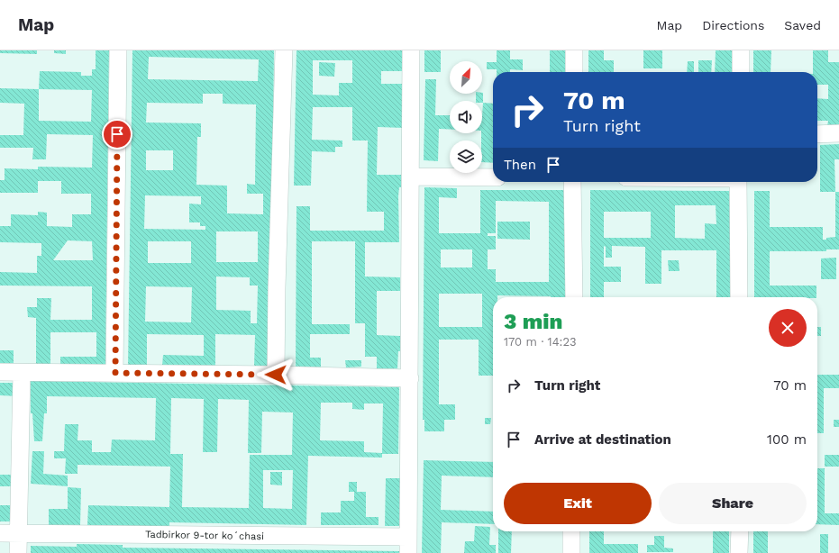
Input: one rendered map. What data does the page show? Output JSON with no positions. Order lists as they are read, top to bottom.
{
  "streets": {
    "street": ["Tadbirkor 9-tor koʻchasi"]
  },
  "north": "top right",
  "page": {
    "header": "Map",
    "nav": ["Map", "Directions", "Saved"],
    "turn": ["70 m", "Turn right"],
    "then": "Then",
    "heading": ["3 min", "170 m · 14:23"],
    "list": [
      {
        "name": "Turn right",
        "value": "70 m"
      },
      {
        "name": "Arrive at destination",
        "value": "100 m"
      }
    ],
    "buttons": ["Exit", "Share"]
  }
}
